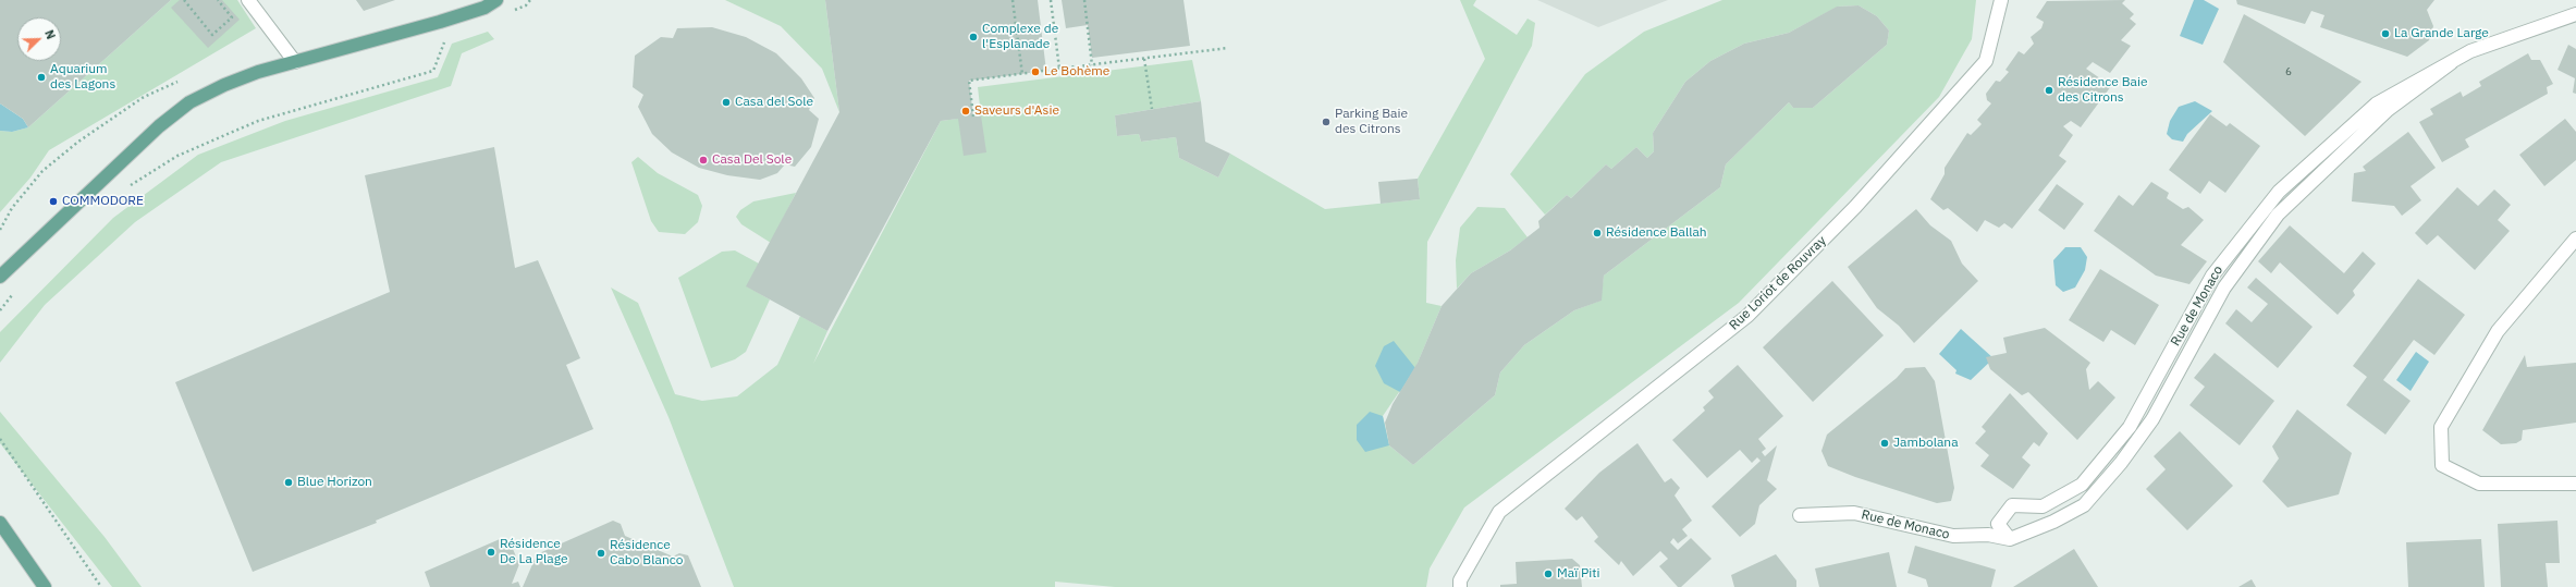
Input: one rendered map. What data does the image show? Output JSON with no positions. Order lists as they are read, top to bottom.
{
  "streets": {
    "street": ["Rue Loriot de Rouvray", "Rue de Monaco"]
  },
  "places": [
    "La Grande Large",
    "Complexe de l'Esplanade",
    "Le Bohème",
    "Aquarium des Lagons",
    "Résidence Baie des Citrons",
    "Casa del Sole",
    "Saveurs d'Asie",
    "Parking Baie des Citrons",
    "Casa Del Sole",
    "COMMODORE",
    "Résidence Ballah",
    "Jambolana",
    "Blue Horizon",
    "Résidence De La Plage",
    "Résidence Cabo Blanco",
    "Maï Piti"
  ],
  "house_numbers": ["6"],
  "north": "top right"
}
